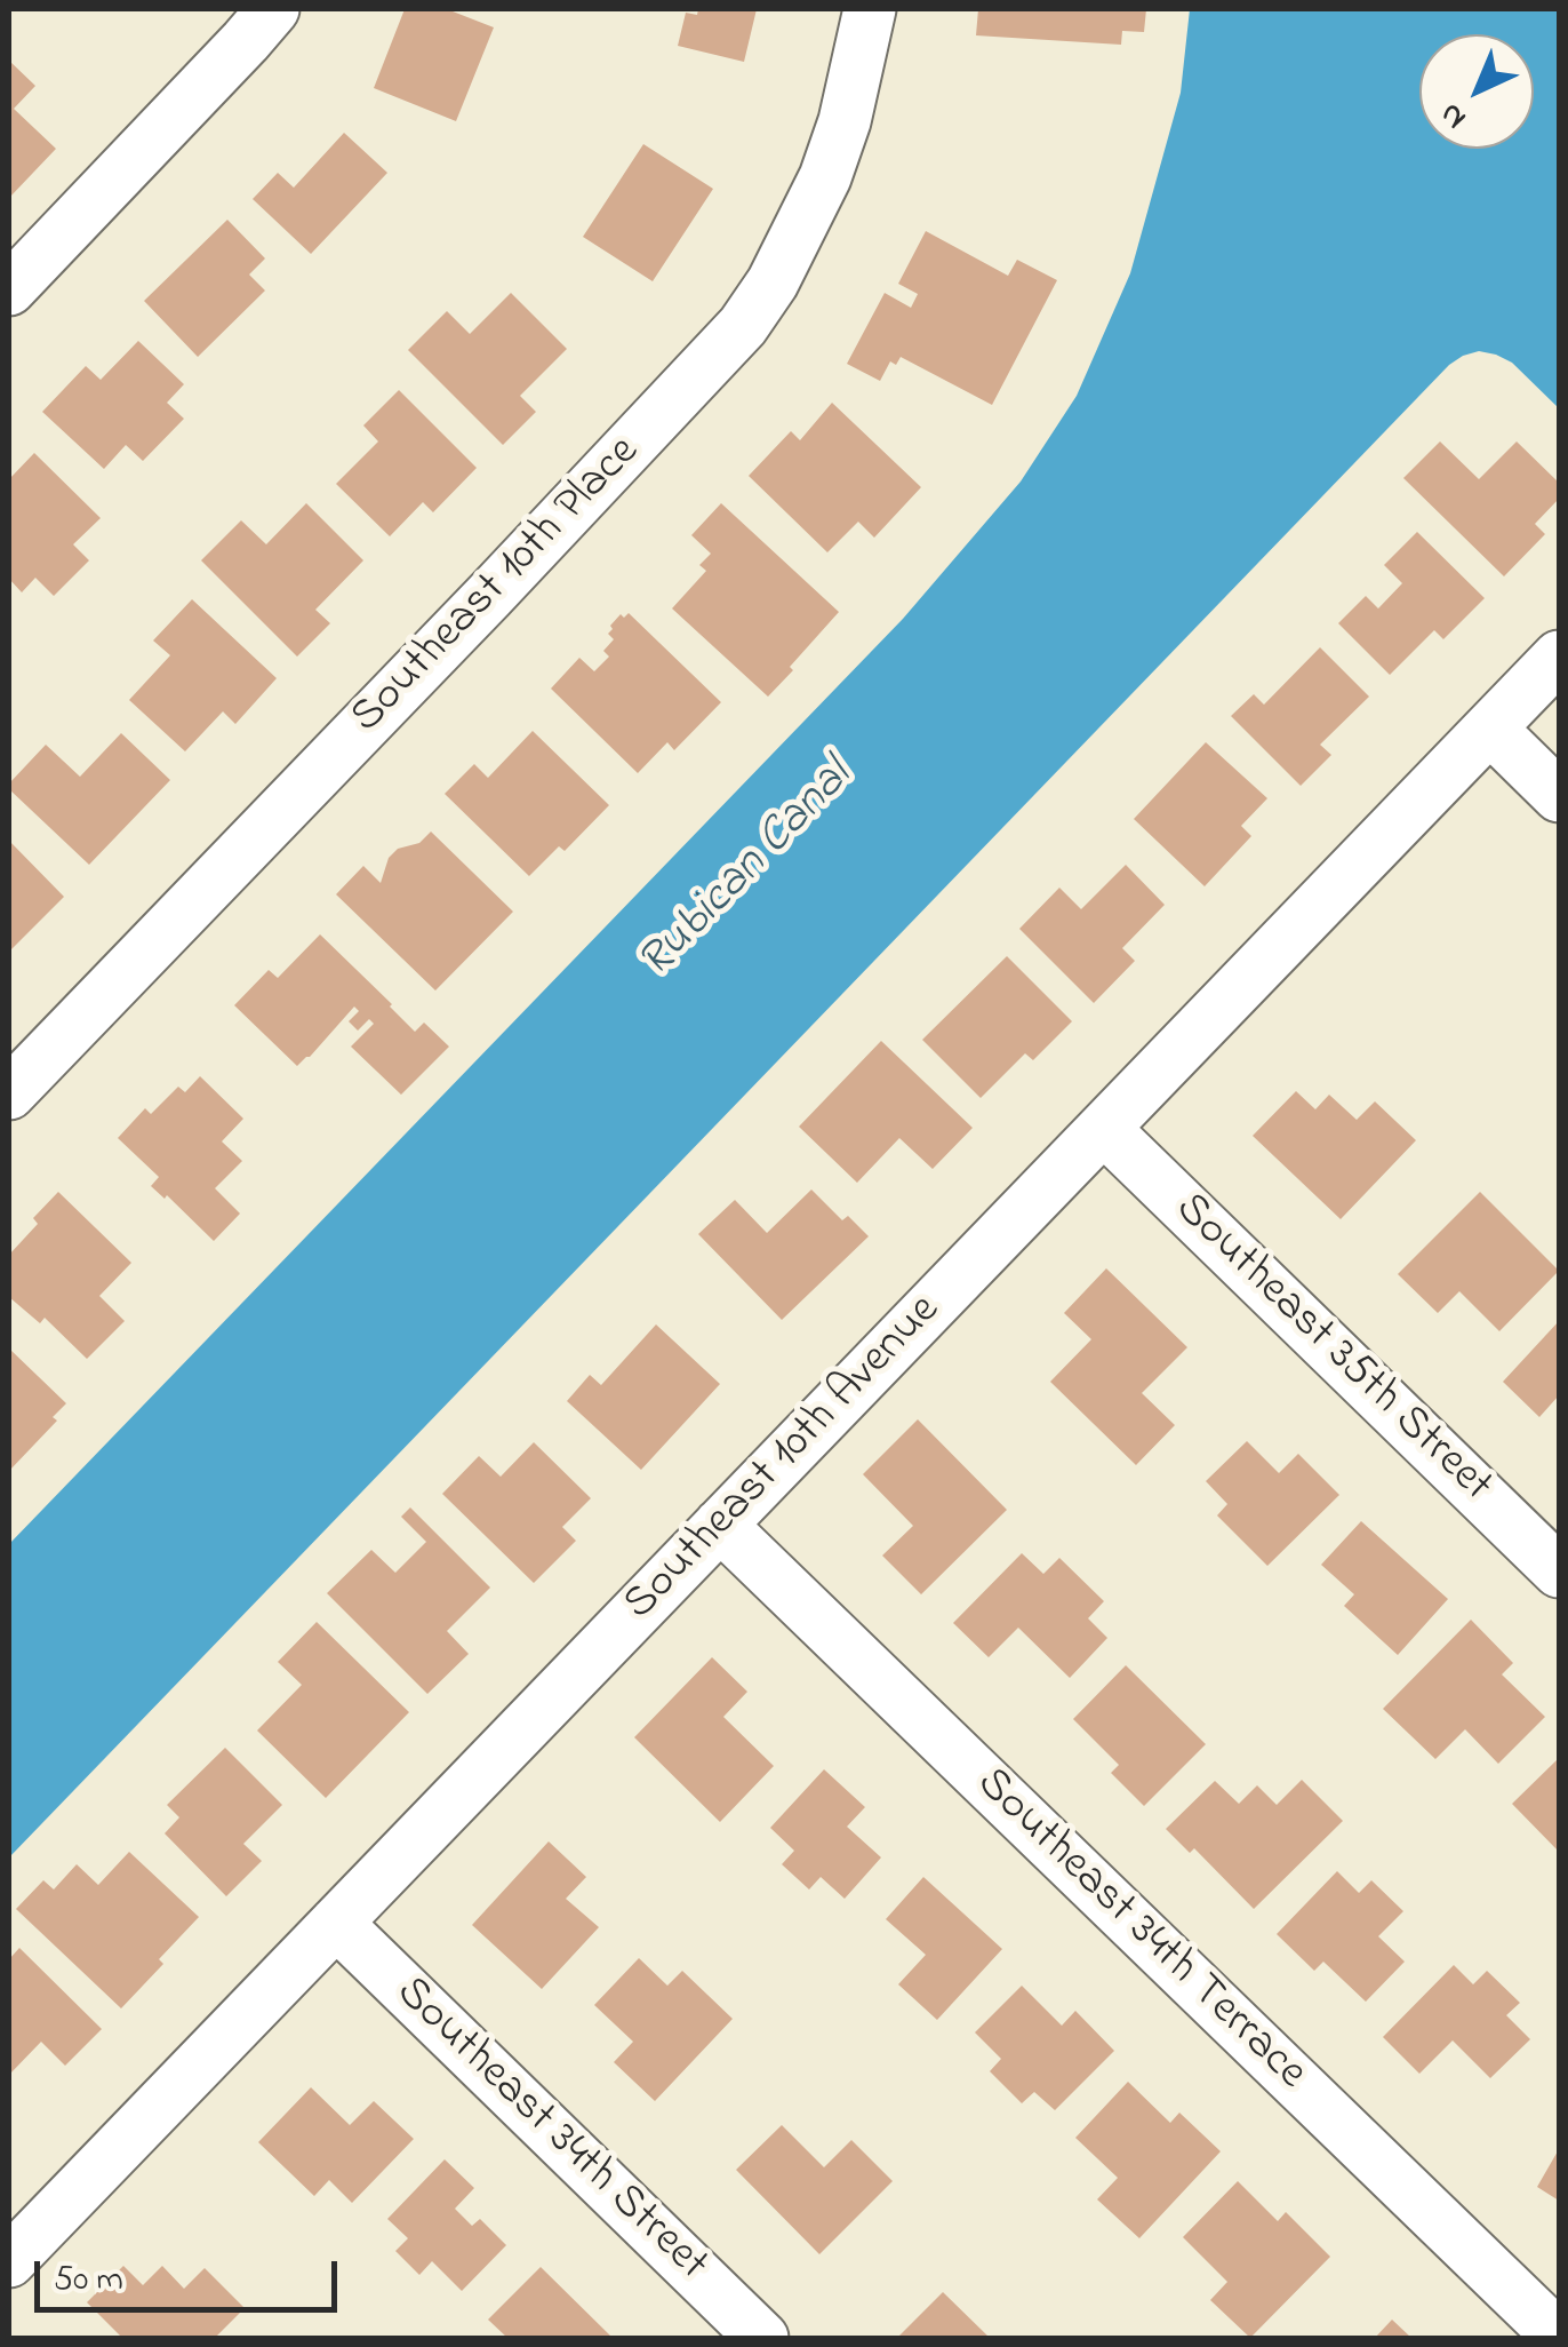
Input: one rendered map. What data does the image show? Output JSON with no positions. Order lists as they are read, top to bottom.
{
  "streets": {
    "street": [
      "Southeast 10th Place",
      "Southeast 35th Street",
      "Southeast 10th Avenue",
      "Southeast 34th Terrace",
      "Southeast 34th Street"
    ]
  },
  "crossings": [
    ["Southeast 35th Street", "Southeast 10th Avenue"],
    ["Southeast 10th Avenue", "Southeast 34th Terrace"],
    ["Southeast 10th Avenue", "Southeast 34th Street"]
  ],
  "water": ["Rubican Canal"],
  "scale_bar": "50 m",
  "north": "bottom left"
}
